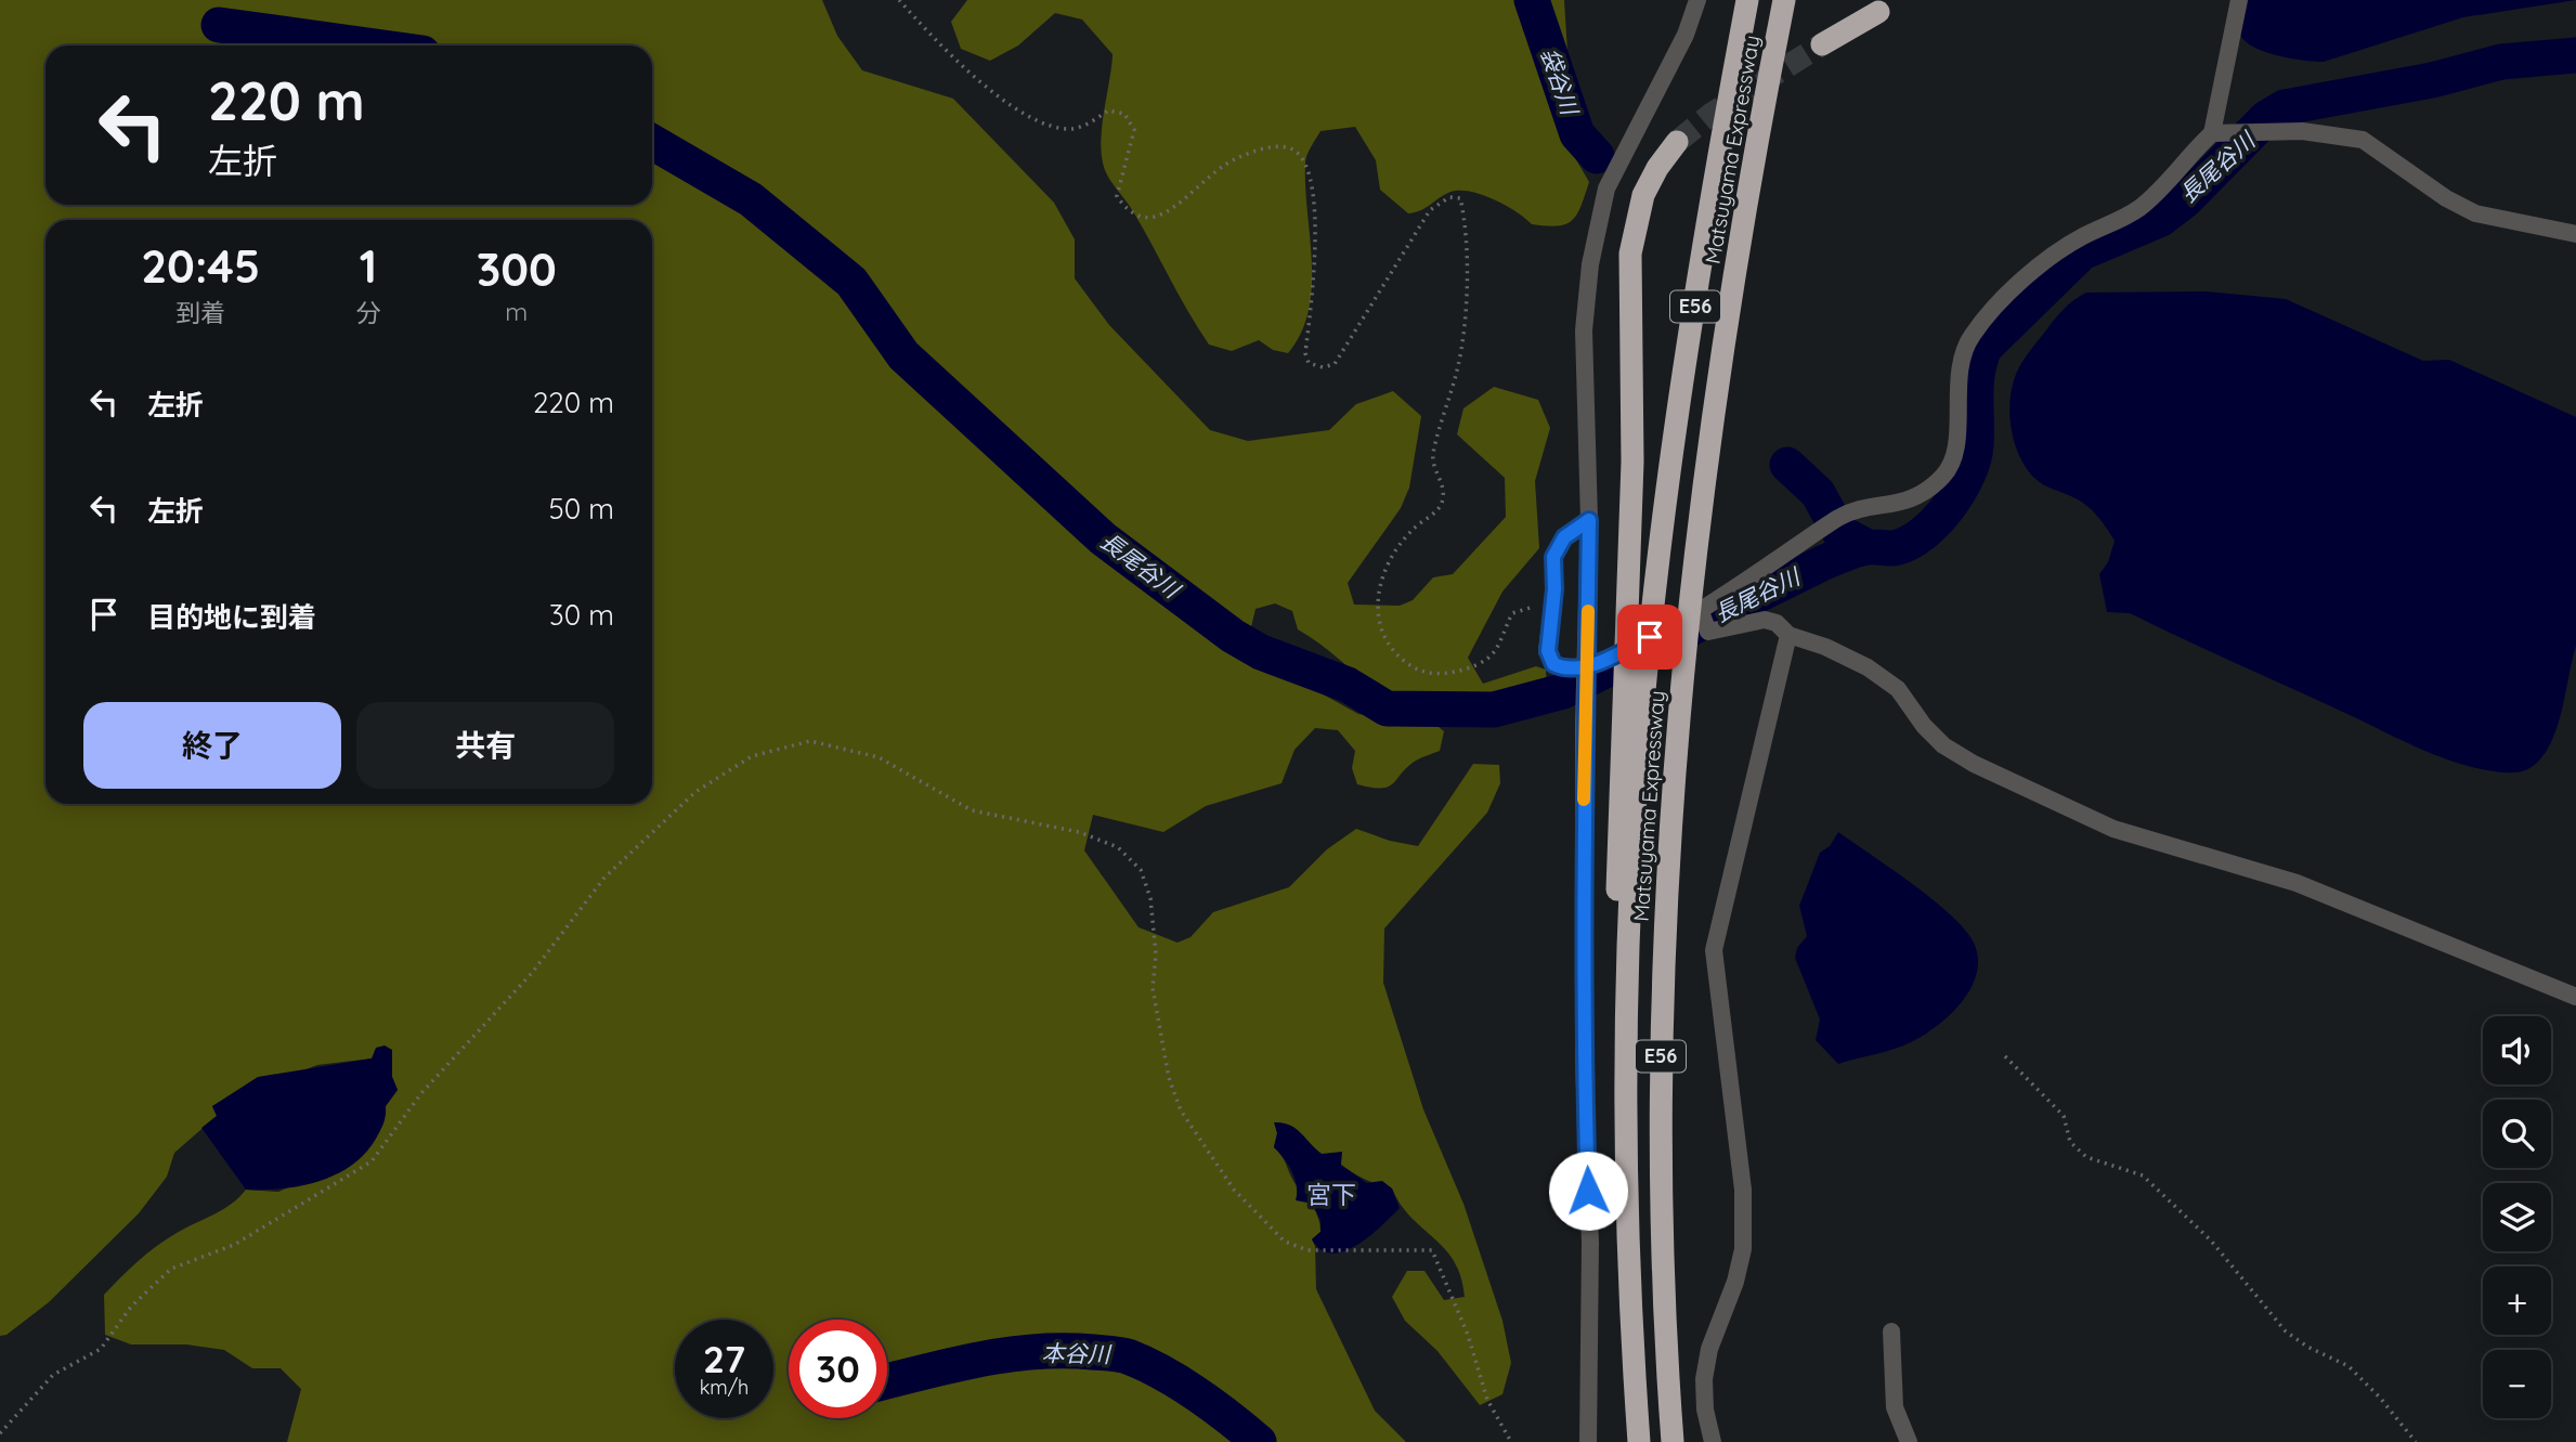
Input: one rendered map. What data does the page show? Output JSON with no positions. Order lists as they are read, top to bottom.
{
  "streets": {
    "highway": ["Matsuyama Expressway", "E56"]
  },
  "districts": ["宮下"],
  "water": ["袋谷川", "長尾谷川", "本谷川"],
  "page": {
    "turn": ["220 m", "左折"],
    "eta": [
      "20:45",
      "到着",
      "1",
      "分",
      "300",
      "m"
    ],
    "list": [
      {
        "name": "左折",
        "value": "220 m"
      },
      {
        "name": "左折",
        "value": "50 m"
      },
      {
        "name": "目的地に到着",
        "value": "30 m"
      }
    ],
    "buttons": ["終了", "共有"],
    "map_buttons": ["+", "−"],
    "speed": "27 km/h",
    "limit": "30"
  }
}
